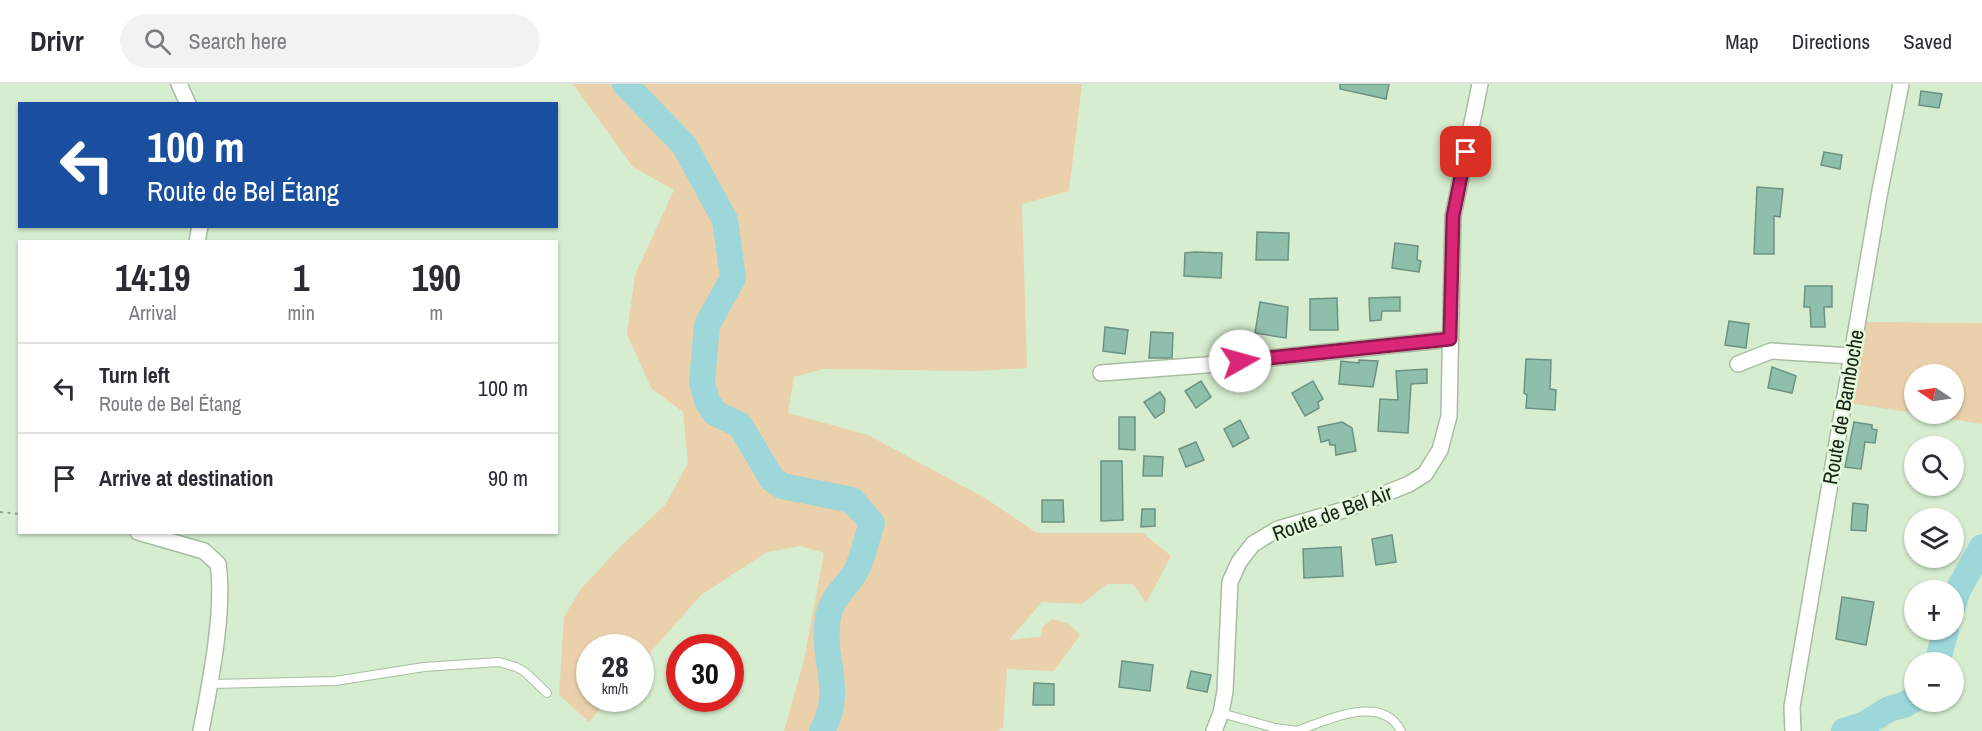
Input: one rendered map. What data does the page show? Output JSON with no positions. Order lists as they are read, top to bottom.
{
  "streets": {
    "street": ["Route de Bamboche", "Route de Bel Air"]
  },
  "north": "left",
  "page": {
    "header": "Drivr",
    "search": "Search here",
    "nav": ["Map", "Directions", "Saved"],
    "turn": ["100 m", "Route de Bel Étang"],
    "eta": [
      "14:19",
      "Arrival",
      "1",
      "min",
      "190",
      "m"
    ],
    "list": [
      {
        "name": "Turn left",
        "note": "Route de Bel Étang",
        "value": "100 m"
      },
      {
        "name": "Arrive at destination",
        "value": "90 m"
      }
    ],
    "map_buttons": ["+", "−"],
    "speed": "28 km/h",
    "limit": "30"
  }
}
